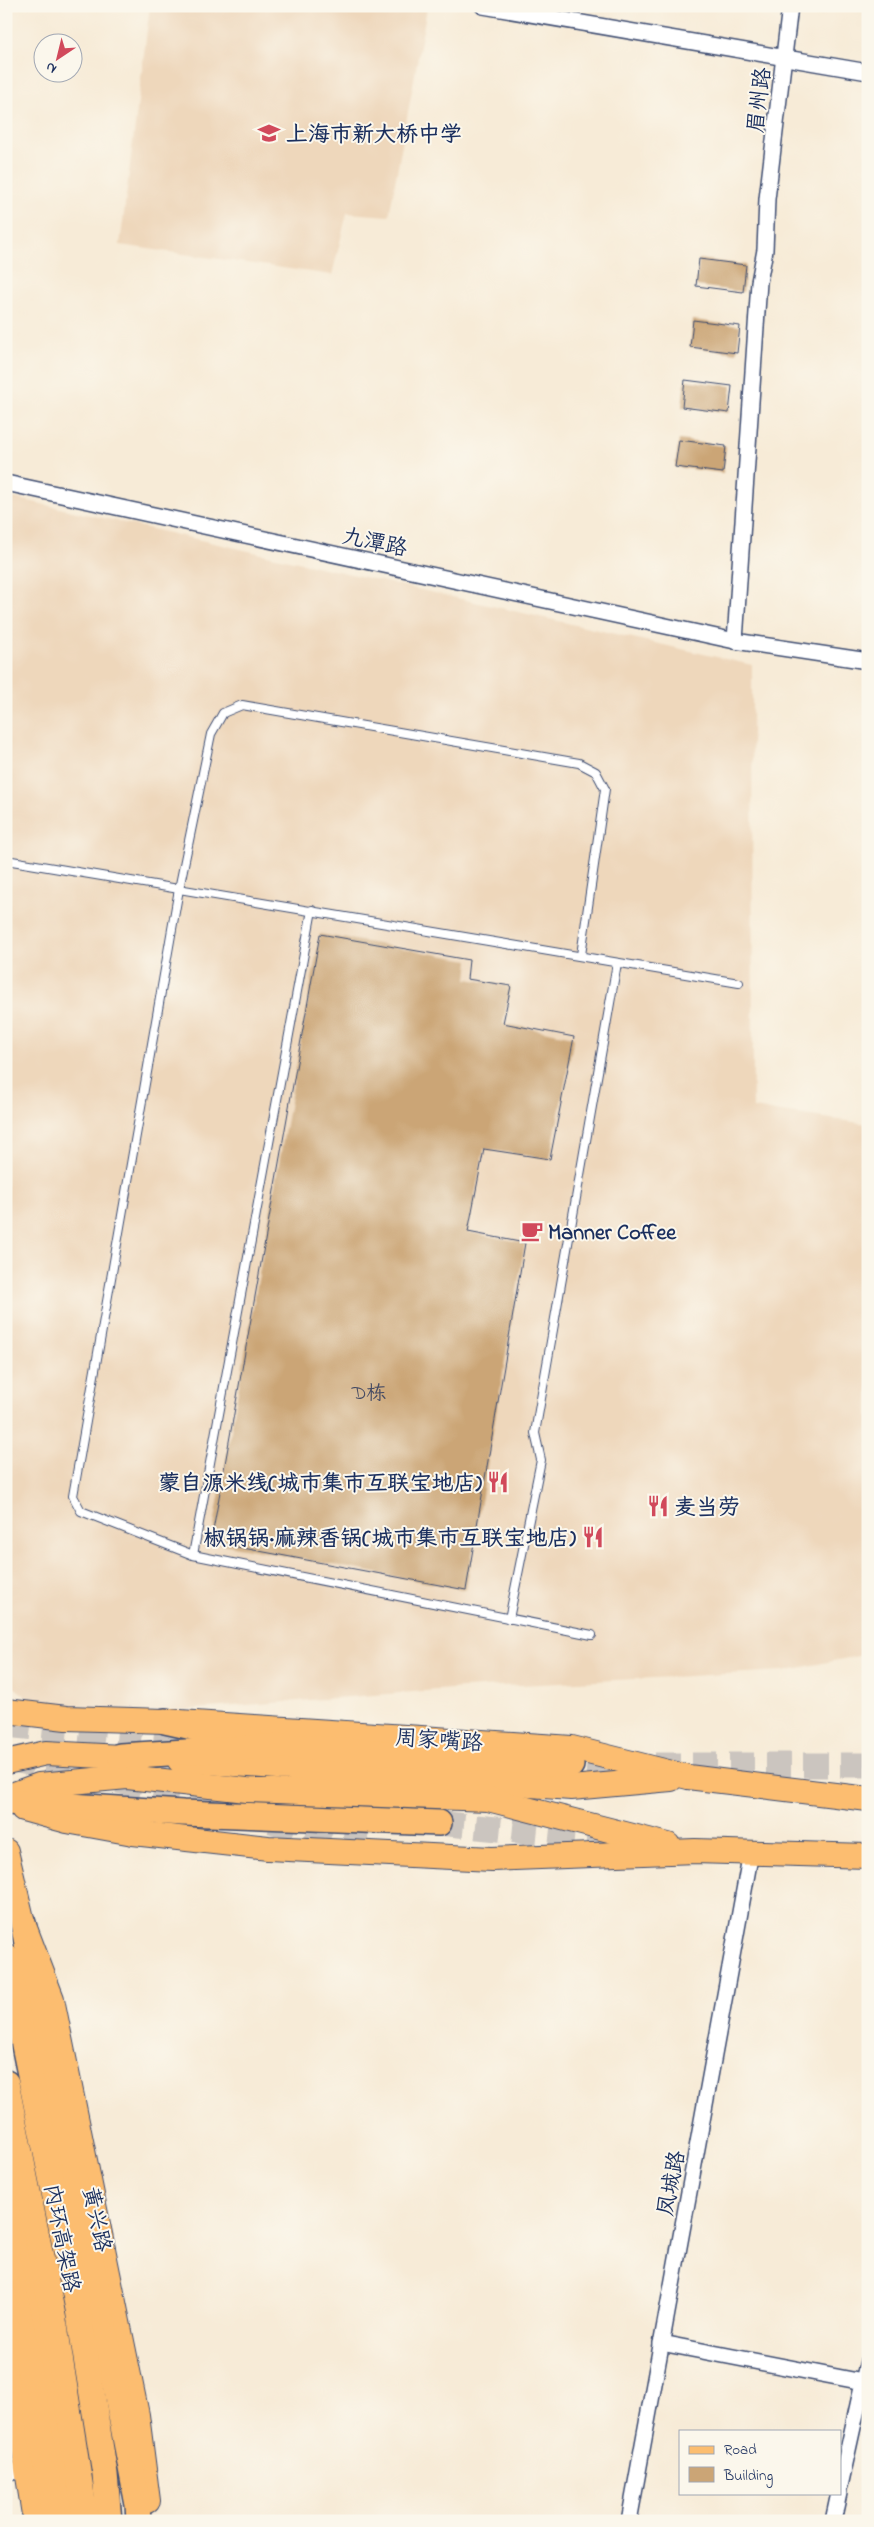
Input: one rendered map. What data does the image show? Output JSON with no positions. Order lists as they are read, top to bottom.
{
  "streets": {
    "highway": ["内环高架路"],
    "main road": ["周家嘴路", "黄兴路"],
    "street": ["眉州路", "九潭路", "凤城路"]
  },
  "crossings": [
    ["眉州路", "九潭路"]
  ],
  "places": {
    "school or university": ["上海市新大桥中学"],
    "cafe": ["Manner Coffee"],
    "restaurant": ["蒙自源米线(城市集市互联宝地店)", "麦当劳", "椒锅锅·麻辣香锅(城市集市互联宝地店)"]
  },
  "house_numbers": ["D栋"],
  "legend": ["Road", "Building"],
  "north": "bottom left"
}
